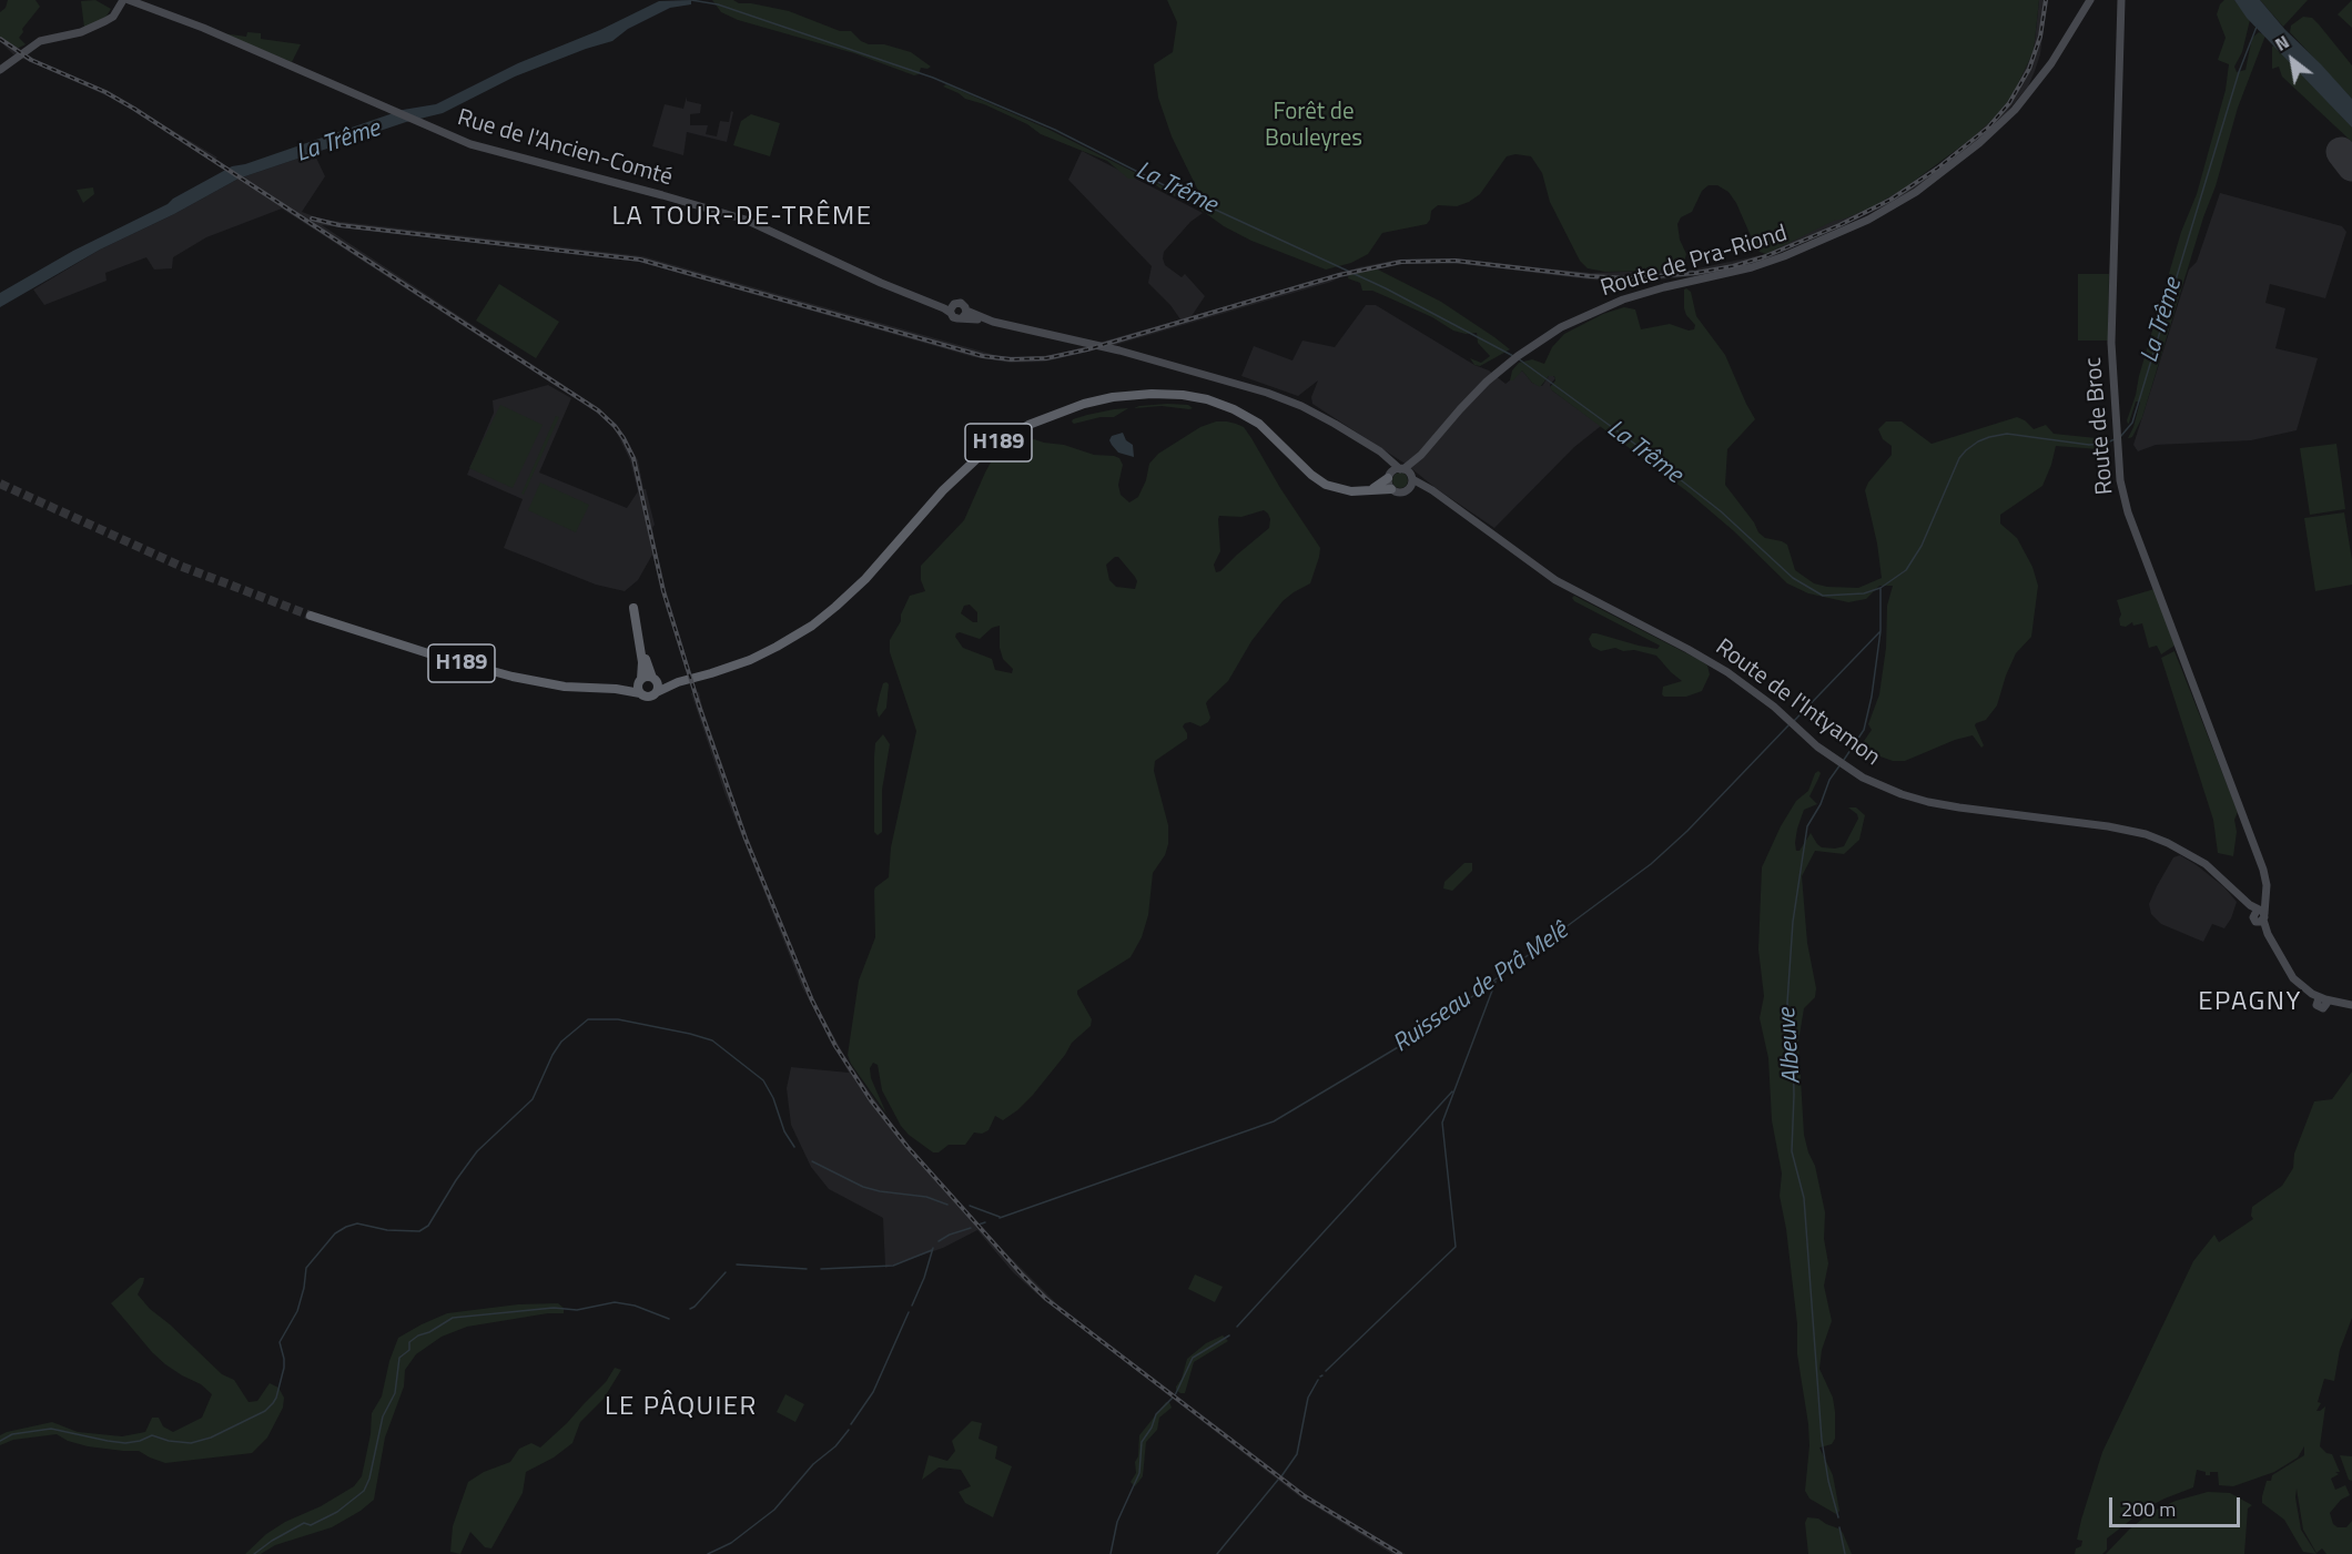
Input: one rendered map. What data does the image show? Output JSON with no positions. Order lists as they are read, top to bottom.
{
  "streets": {
    "highway": ["H189"],
    "main road": [
      "Rue de l'Ancien-Comté",
      "Route de Pra-Riond",
      "Route de Broc",
      "Route de l'Intyamon"
    ]
  },
  "crossings": [
    ["Route de Pra-Riond", "H189"],
    ["Route de Pra-Riond", "Route de l'Intyamon"],
    ["Route de Broc", "Route de l'Intyamon"],
    ["H189", "Route de l'Intyamon"]
  ],
  "districts": ["LA TOUR-DE-TRÊME", "EPAGNY", "LE PÂQUIER"],
  "water": ["La Trême", "Ruisseau de Prâ Melê", "Albeuve"],
  "parks": ["Forêt de Bouleyres"],
  "scale_bar": "200 m",
  "north": "top left"
}
